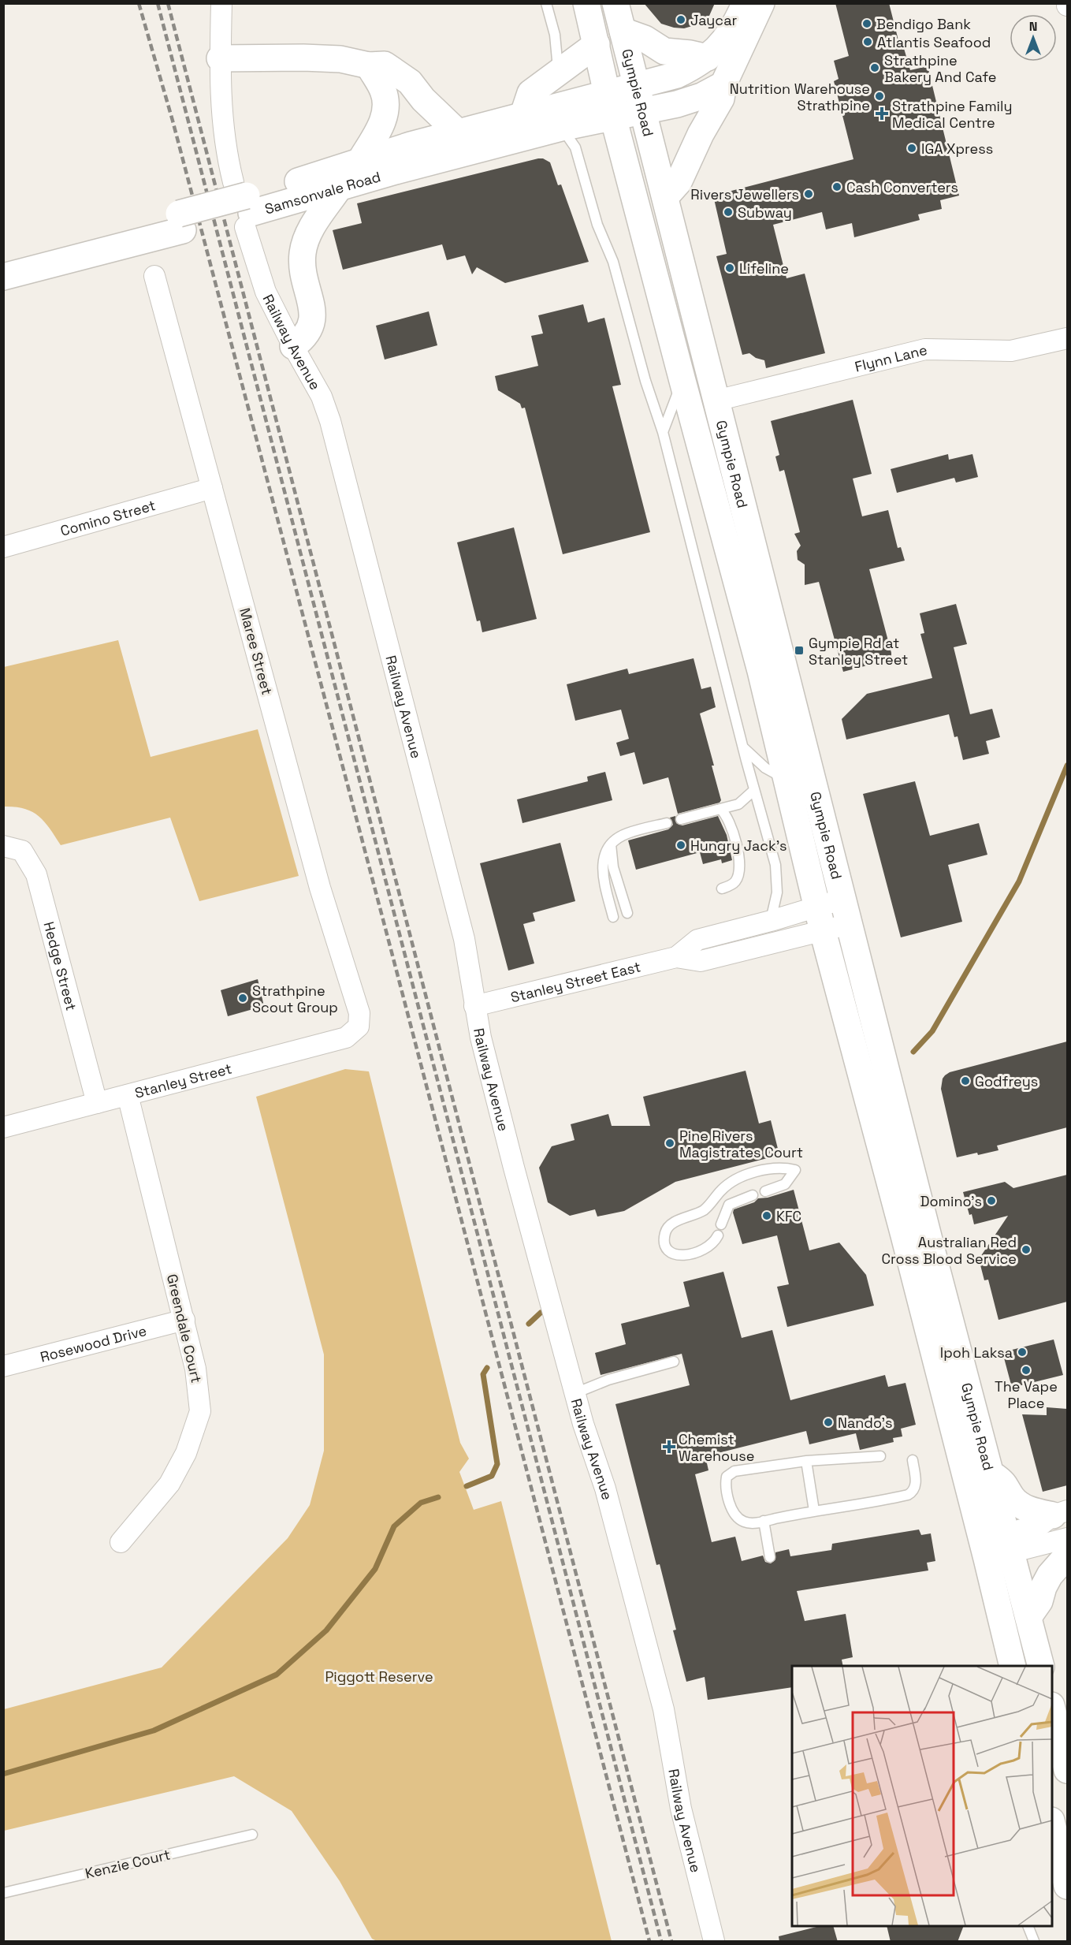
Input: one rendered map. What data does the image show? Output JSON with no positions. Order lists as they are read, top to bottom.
{
  "streets": {
    "main road": ["Gympie Road", "Samsonvale Road"],
    "street": [
      "Railway Avenue",
      "Flynn Lane",
      "Comino Street",
      "Maree Street",
      "Hedge Street",
      "Stanley Street East",
      "Stanley Street",
      "Greendale Court",
      "Rosewood Drive"
    ],
    "lane": ["Kenzie Court"]
  },
  "crossings": [
    ["Gympie Road", "Samsonvale Road"],
    ["Gympie Road", "Flynn Lane"],
    ["Gympie Road", "Stanley Street East"],
    ["Samsonvale Road", "Railway Avenue"],
    ["Railway Avenue", "Stanley Street East"],
    ["Comino Street", "Maree Street"],
    ["Maree Street", "Stanley Street"],
    ["Hedge Street", "Stanley Street"],
    ["Stanley Street", "Greendale Court"],
    ["Greendale Court", "Rosewood Drive"]
  ],
  "parks": ["Piggott Reserve"],
  "places": {
    "other": [
      "Jaycar",
      "Bendigo Bank",
      "Atlantis Seafood",
      "Strathpine Bakery And Cafe",
      "Nutrition Warehouse Strathpine",
      "IGA Xpress",
      "Cash Converters",
      "Rivers Jewellers",
      "Subway",
      "Lifeline",
      "Hungry Jack's",
      "Strathpine Scout Group",
      "Godfreys",
      "Pine Rivers Magistrates Court",
      "Domino's",
      "KFC",
      "Australian Red Cross Blood Service",
      "Ipoh Laksa",
      "The Vape Place",
      "Nando's"
    ],
    "health": ["Strathpine Family Medical Centre", "Chemist Warehouse"],
    "transit": ["Gympie Rd at Stanley Street"]
  },
  "north": "top"
}
